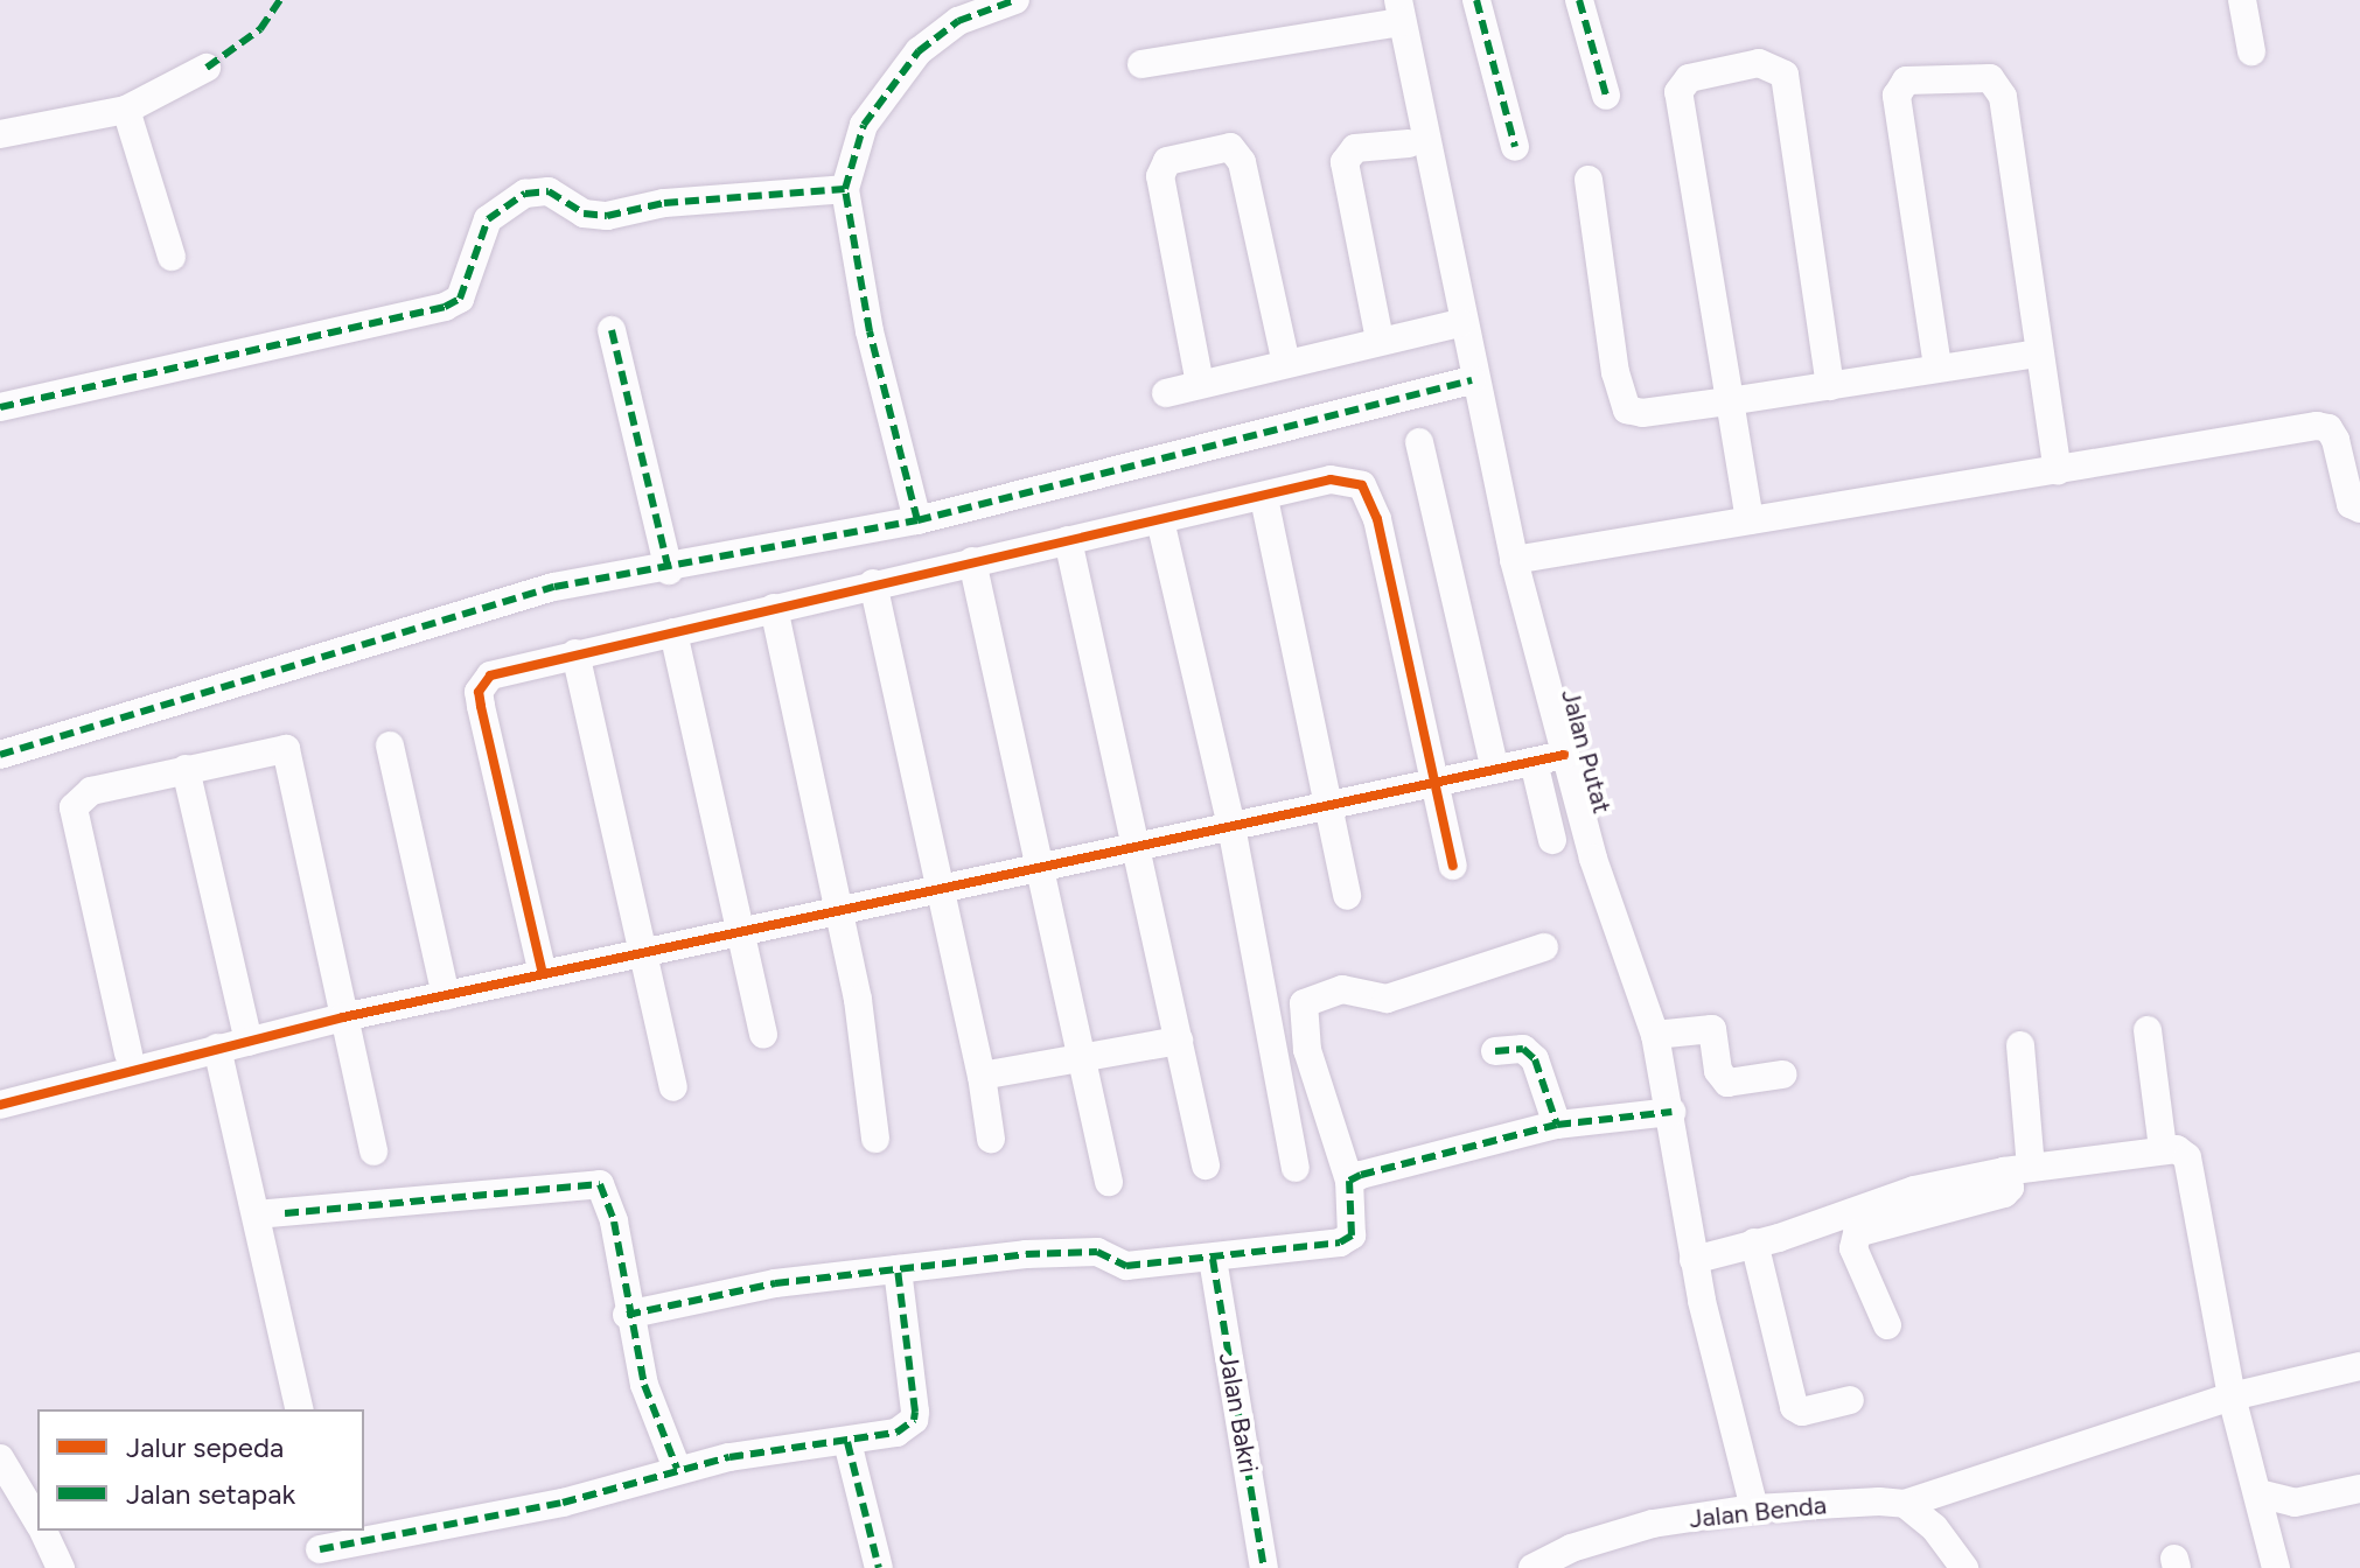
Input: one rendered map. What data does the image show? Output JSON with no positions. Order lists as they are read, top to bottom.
{
  "streets": {
    "street": ["Jalan Putat", "Jalan Bakri", "Jalan Benda"]
  },
  "crossings": [
    ["Jalan Putat", "Jalan Benda"]
  ],
  "legend": ["Jalur sepeda", "Jalan setapak"]
}
